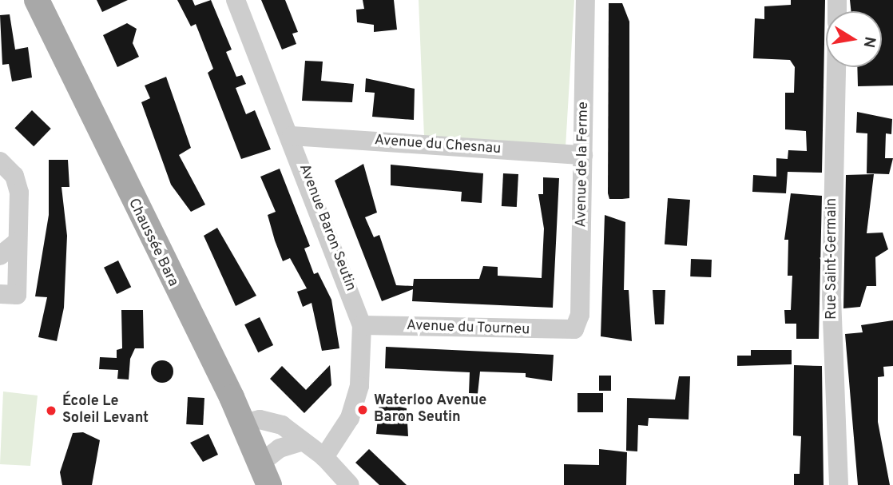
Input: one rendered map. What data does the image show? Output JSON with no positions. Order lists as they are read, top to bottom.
{
  "streets": {
    "main road": ["Chaussée Bara"],
    "street": [
      "Avenue du Chesnau",
      "Avenue de la Ferme",
      "Avenue Baron Seutin",
      "Rue Saint-Germain",
      "Avenue du Tourneu"
    ]
  },
  "crossings": [
    ["Avenue du Chesnau", "Avenue de la Ferme"],
    ["Avenue du Chesnau", "Avenue Baron Seutin"],
    ["Avenue de la Ferme", "Avenue du Tourneu"],
    ["Avenue Baron Seutin", "Avenue du Tourneu"]
  ],
  "places": ["Waterloo Avenue Baron Seutin", "École Le Soleil Levant"],
  "north": "right"
}
